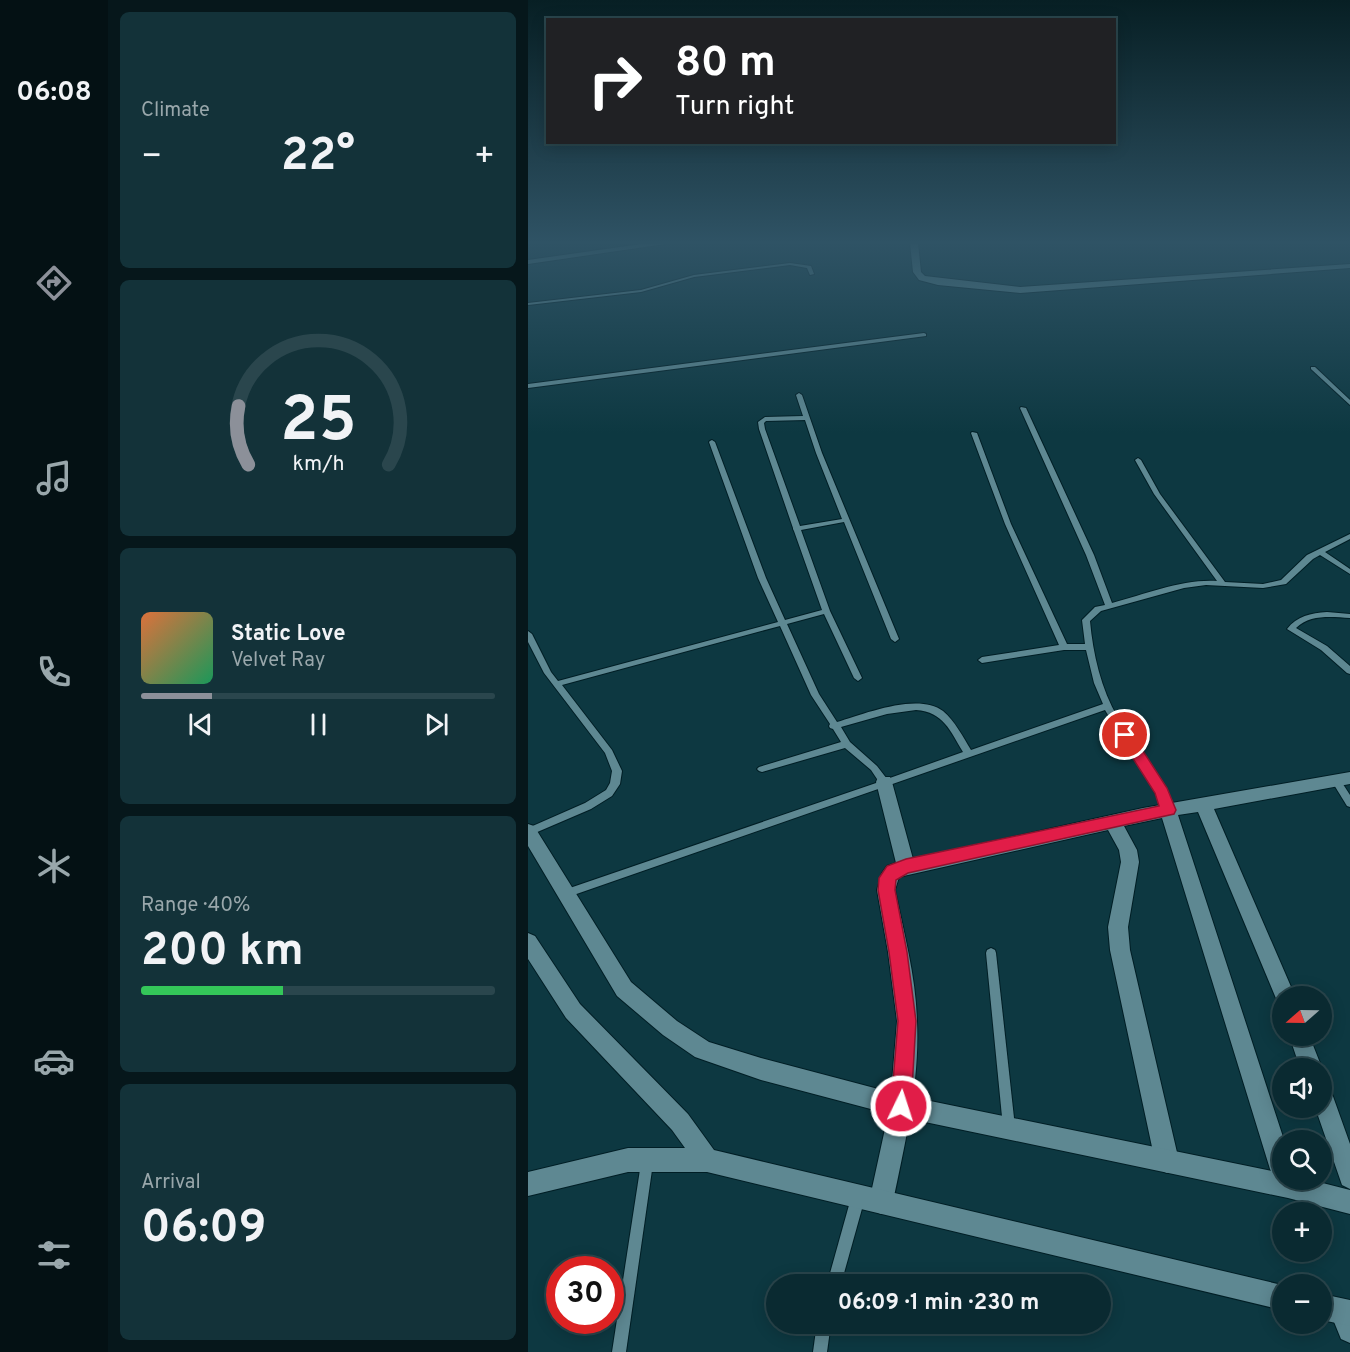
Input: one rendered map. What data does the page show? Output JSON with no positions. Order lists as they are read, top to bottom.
{
  "north": "left",
  "page": {
    "tabs": "06:08",
    "tile": [
      "Climate",
      ["Range · 40%", "200 km"],
      ["Arrival", "06:09"]
    ],
    "turn": ["80 m", "Turn right"],
    "heat": ["−", "22°", "+"],
    "song": ["Static Love", "Velvet Ray"],
    "map_buttons": ["+", "−"],
    "limit": "30",
    "trip": "06:09 · 1 min · 230 m",
    "gauge": ["25", "km/h"]
  }
}
